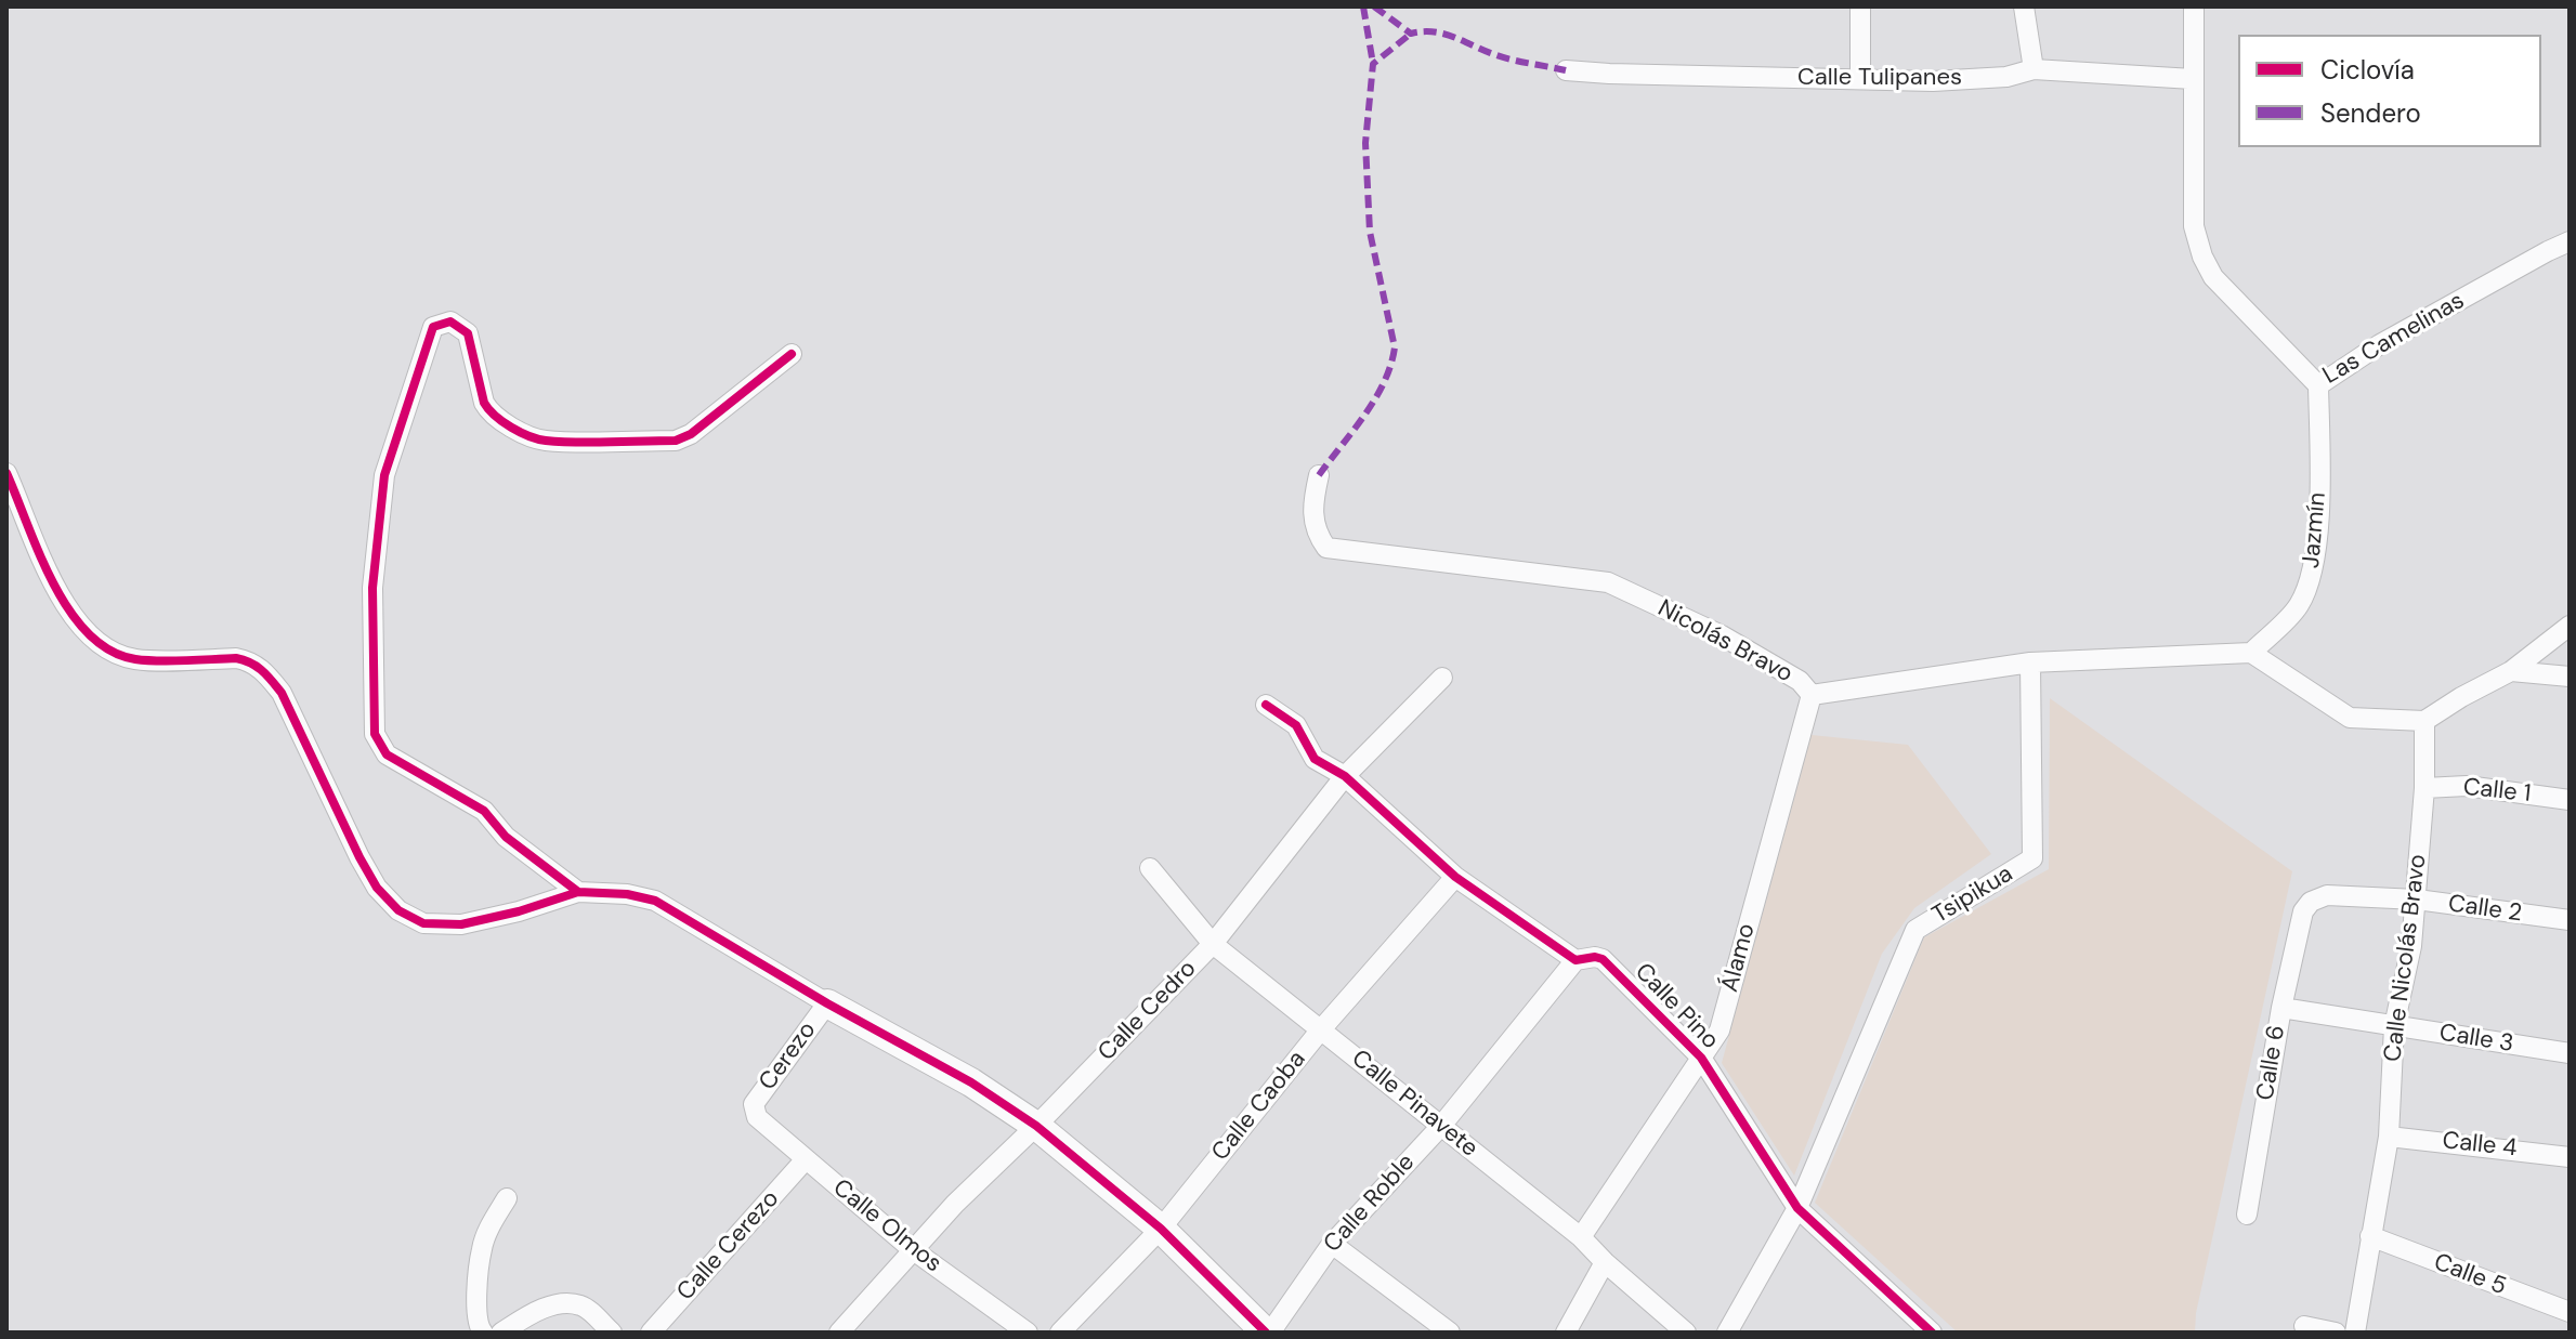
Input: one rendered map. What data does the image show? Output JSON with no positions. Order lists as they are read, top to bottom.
{
  "streets": {
    "street": [
      "Calle Tulipanes",
      "Las Camelinas",
      "Jazmín",
      "Nicolás Bravo",
      "Calle 1",
      "Tsipikua",
      "Calle 2",
      "Álamo",
      "Calle Nicolás Bravo",
      "Calle Pino",
      "Calle Cedro",
      "Calle 3",
      "Cerezo",
      "Calle 6",
      "Calle Pinavete",
      "Calle Caoba",
      "Calle 4",
      "Calle Roble",
      "Calle Olmos",
      "Calle Cerezo",
      "Calle 5"
    ]
  },
  "crossings": [
    ["Calle Tulipanes", "Las Camelinas"],
    ["Las Camelinas", "Jazmín"],
    ["Jazmín", "Nicolás Bravo"],
    ["Nicolás Bravo", "Tsipikua"],
    ["Nicolás Bravo", "Álamo"],
    ["Calle 1", "Calle Nicolás Bravo"],
    ["Tsipikua", "Calle Pino"],
    ["Calle 2", "Calle Nicolás Bravo"],
    ["Calle 2", "Calle 6"],
    ["Álamo", "Calle Pino"],
    ["Álamo", "Calle Pinavete"],
    ["Calle Nicolás Bravo", "Calle 3"],
    ["Calle Nicolás Bravo", "Calle 4"],
    ["Calle Nicolás Bravo", "Calle 5"],
    ["Calle Pino", "Calle Cedro"],
    ["Calle Pino", "Calle Caoba"],
    ["Calle Pino", "Calle Roble"],
    ["Calle Cedro", "Calle Pinavete"],
    ["Calle Cedro", "Calle Olmos"],
    ["Calle 3", "Calle 6"],
    ["Cerezo", "Calle Olmos"],
    ["Calle Pinavete", "Calle Caoba"],
    ["Calle Pinavete", "Calle Roble"],
    ["Calle Olmos", "Calle Cerezo"]
  ],
  "legend": ["Ciclovía", "Sendero"]
}
